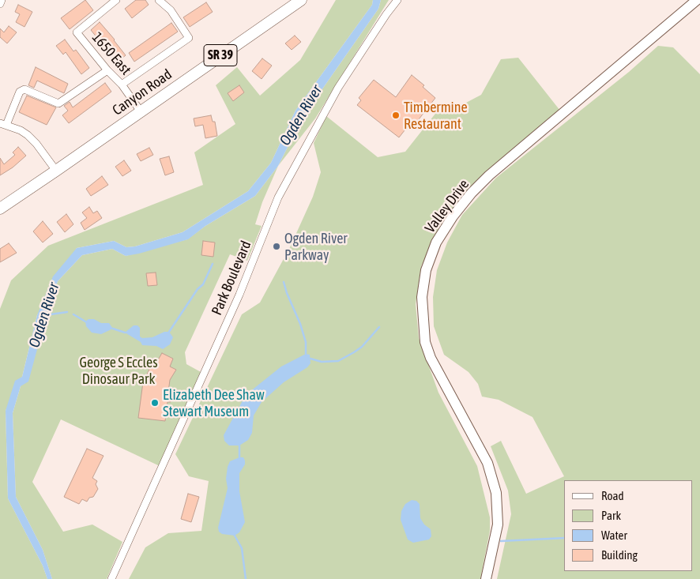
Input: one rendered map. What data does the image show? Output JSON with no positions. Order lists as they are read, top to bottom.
{
  "streets": {
    "main road": ["SR 39", "Canyon Road"],
    "street": ["1650 East", "Valley Drive", "Park Boulevard"]
  },
  "crossings": [
    ["1650 East", "Canyon Road"]
  ],
  "water": ["Ogden River"],
  "parks": ["George S Eccles Dinosaur Park"],
  "places": ["Timbermine Restaurant", "Ogden River Parkway", "Elizabeth Dee Shaw Stewart Museum"],
  "legend": [
    "Road",
    "Park",
    "Water",
    "Building"
  ]
}
